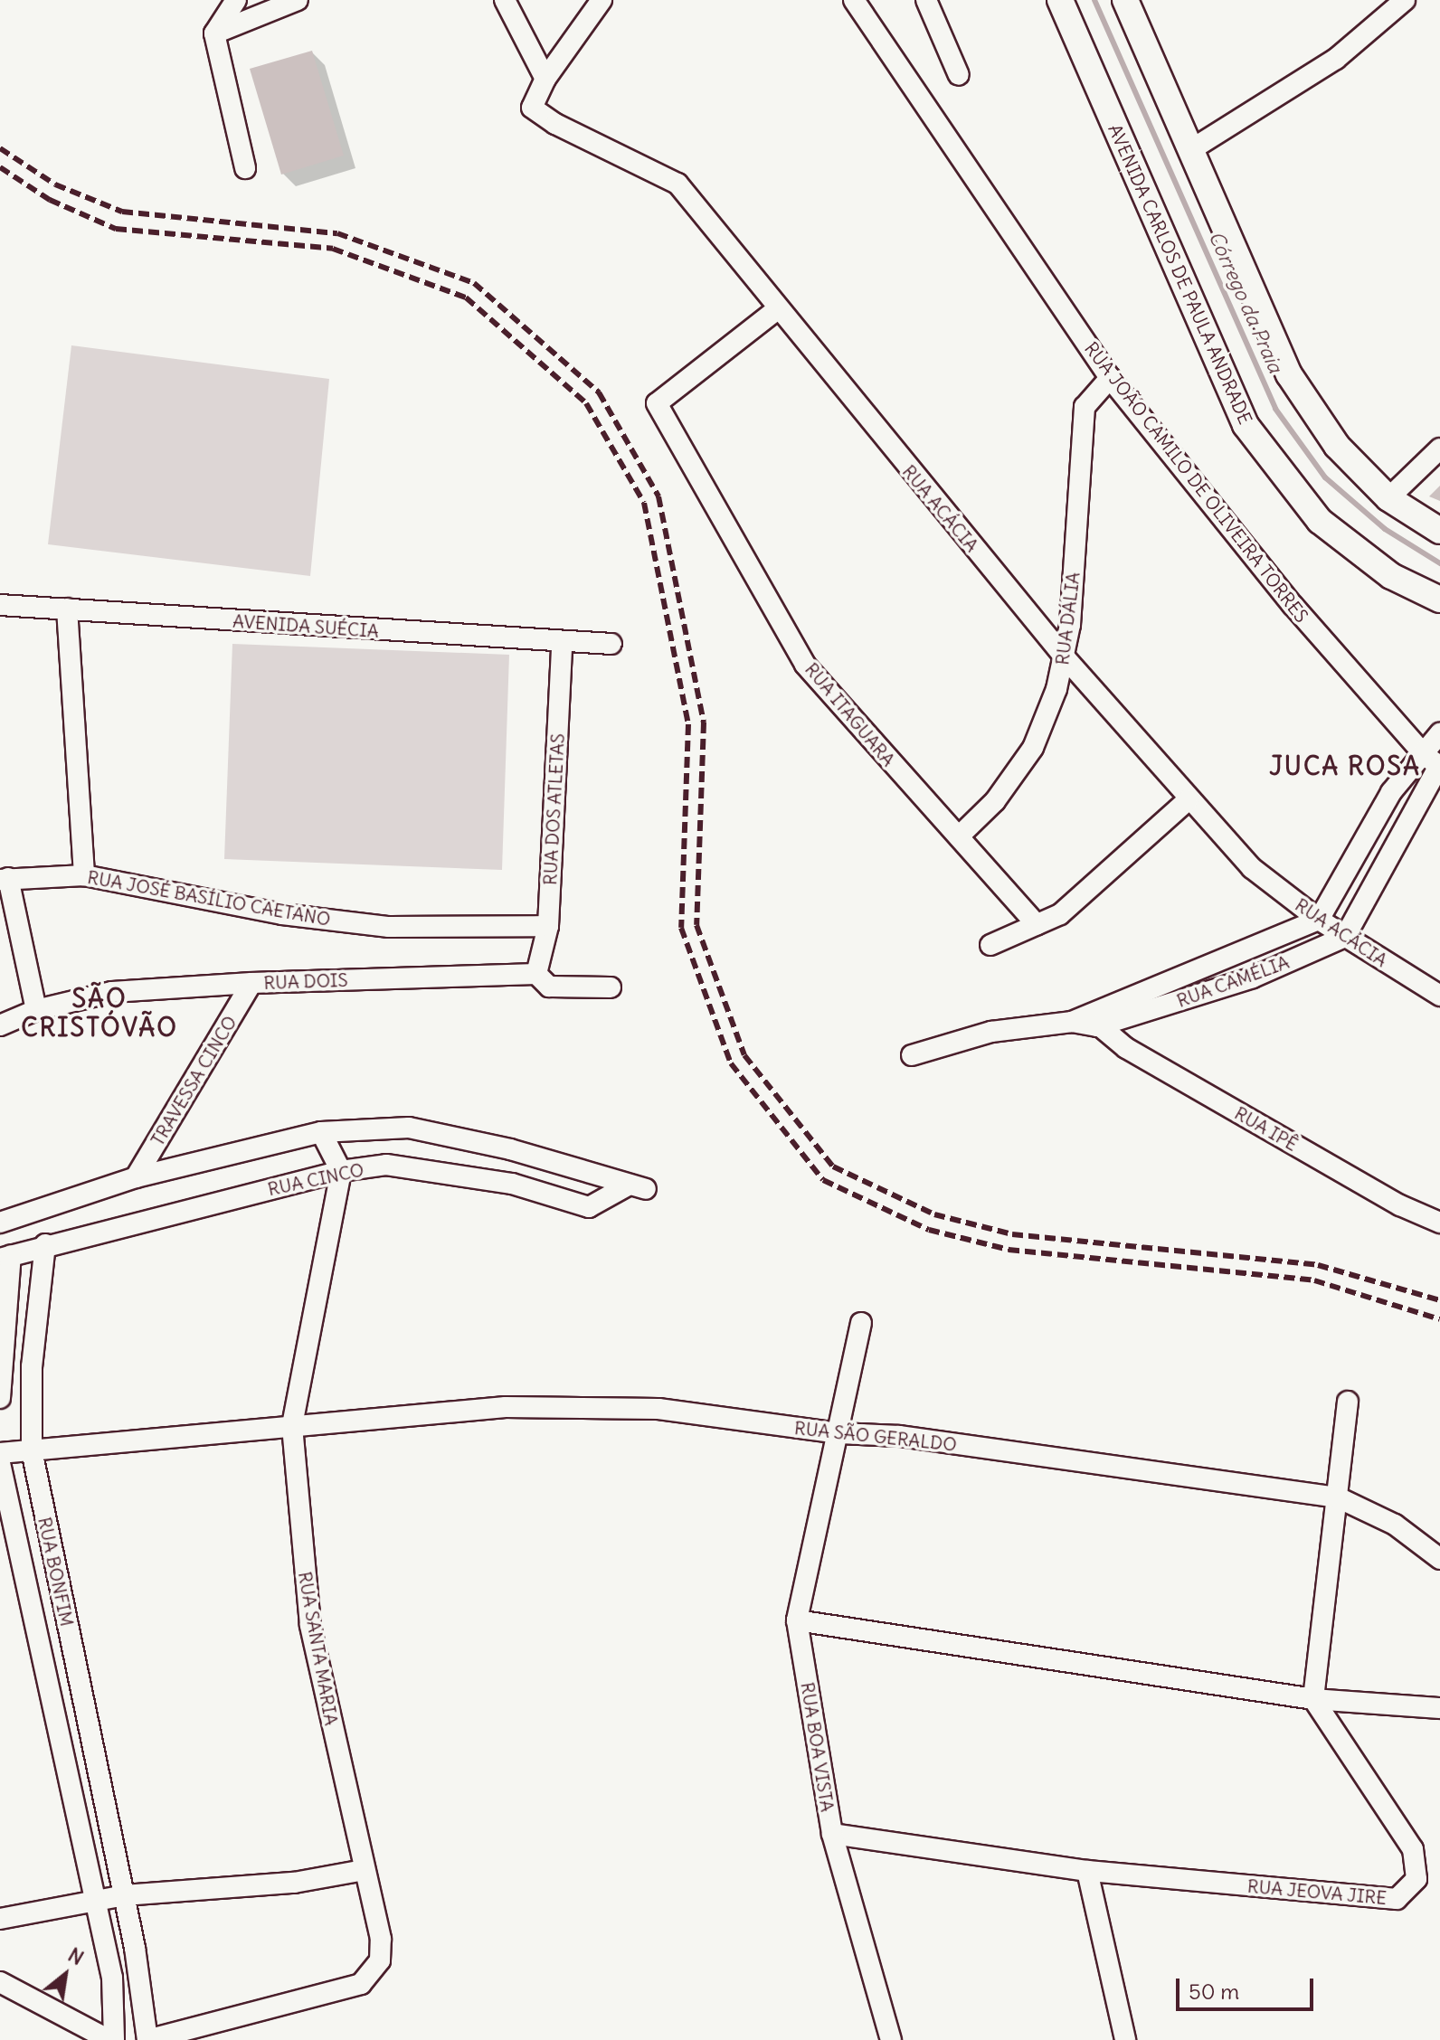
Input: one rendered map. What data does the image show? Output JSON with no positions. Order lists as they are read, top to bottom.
{
  "streets": {
    "main road": ["AVENIDA CARLOS DE PAULA ANDRADE"],
    "street": [
      "RUA JOÃO CAMILO DE OLIVEIRA TORRES",
      "RUA ACÁCIA",
      "RUA DÁLIA",
      "AVENIDA SUÉCIA",
      "RUA ITAGUARA",
      "RUA DOS ATLETAS",
      "RUA JOSÉ BASÍLIO CAETANO",
      "RUA DOIS",
      "RUA CAMÉLIA",
      "TRAVESSA CINCO",
      "RUA IPÊ",
      "RUA CINCO",
      "RUA SÃO GERALDO",
      "RUA BONFIM",
      "RUA SANTA MARIA",
      "RUA BOA VISTA",
      "RUA JEOVA JIRE"
    ]
  },
  "crossings": [
    ["RUA JOÃO CAMILO DE OLIVEIRA TORRES", "RUA DÁLIA"],
    ["RUA ACÁCIA", "RUA DÁLIA"],
    ["RUA ACÁCIA", "RUA ITAGUARA"],
    ["RUA ACÁCIA", "RUA CAMÉLIA"],
    ["RUA DÁLIA", "RUA ITAGUARA"],
    ["AVENIDA SUÉCIA", "RUA DOS ATLETAS"],
    ["RUA DOS ATLETAS", "RUA JOSÉ BASÍLIO CAETANO"],
    ["RUA DOS ATLETAS", "RUA DOIS"],
    ["RUA DOIS", "TRAVESSA CINCO"],
    ["RUA CAMÉLIA", "RUA IPÊ"],
    ["TRAVESSA CINCO", "RUA CINCO"],
    ["RUA CINCO", "RUA BONFIM"],
    ["RUA CINCO", "RUA SANTA MARIA"],
    ["RUA SÃO GERALDO", "RUA SANTA MARIA"],
    ["RUA SÃO GERALDO", "RUA BOA VISTA"],
    ["RUA BONFIM", "RUA SANTA MARIA"],
    ["RUA BOA VISTA", "RUA JEOVA JIRE"]
  ],
  "districts": ["JUCA ROSA", "SÃO CRISTÓVÃO"],
  "water": ["Córrego da Praia"],
  "scale_bar": "50 m",
  "north": "top right"
}
